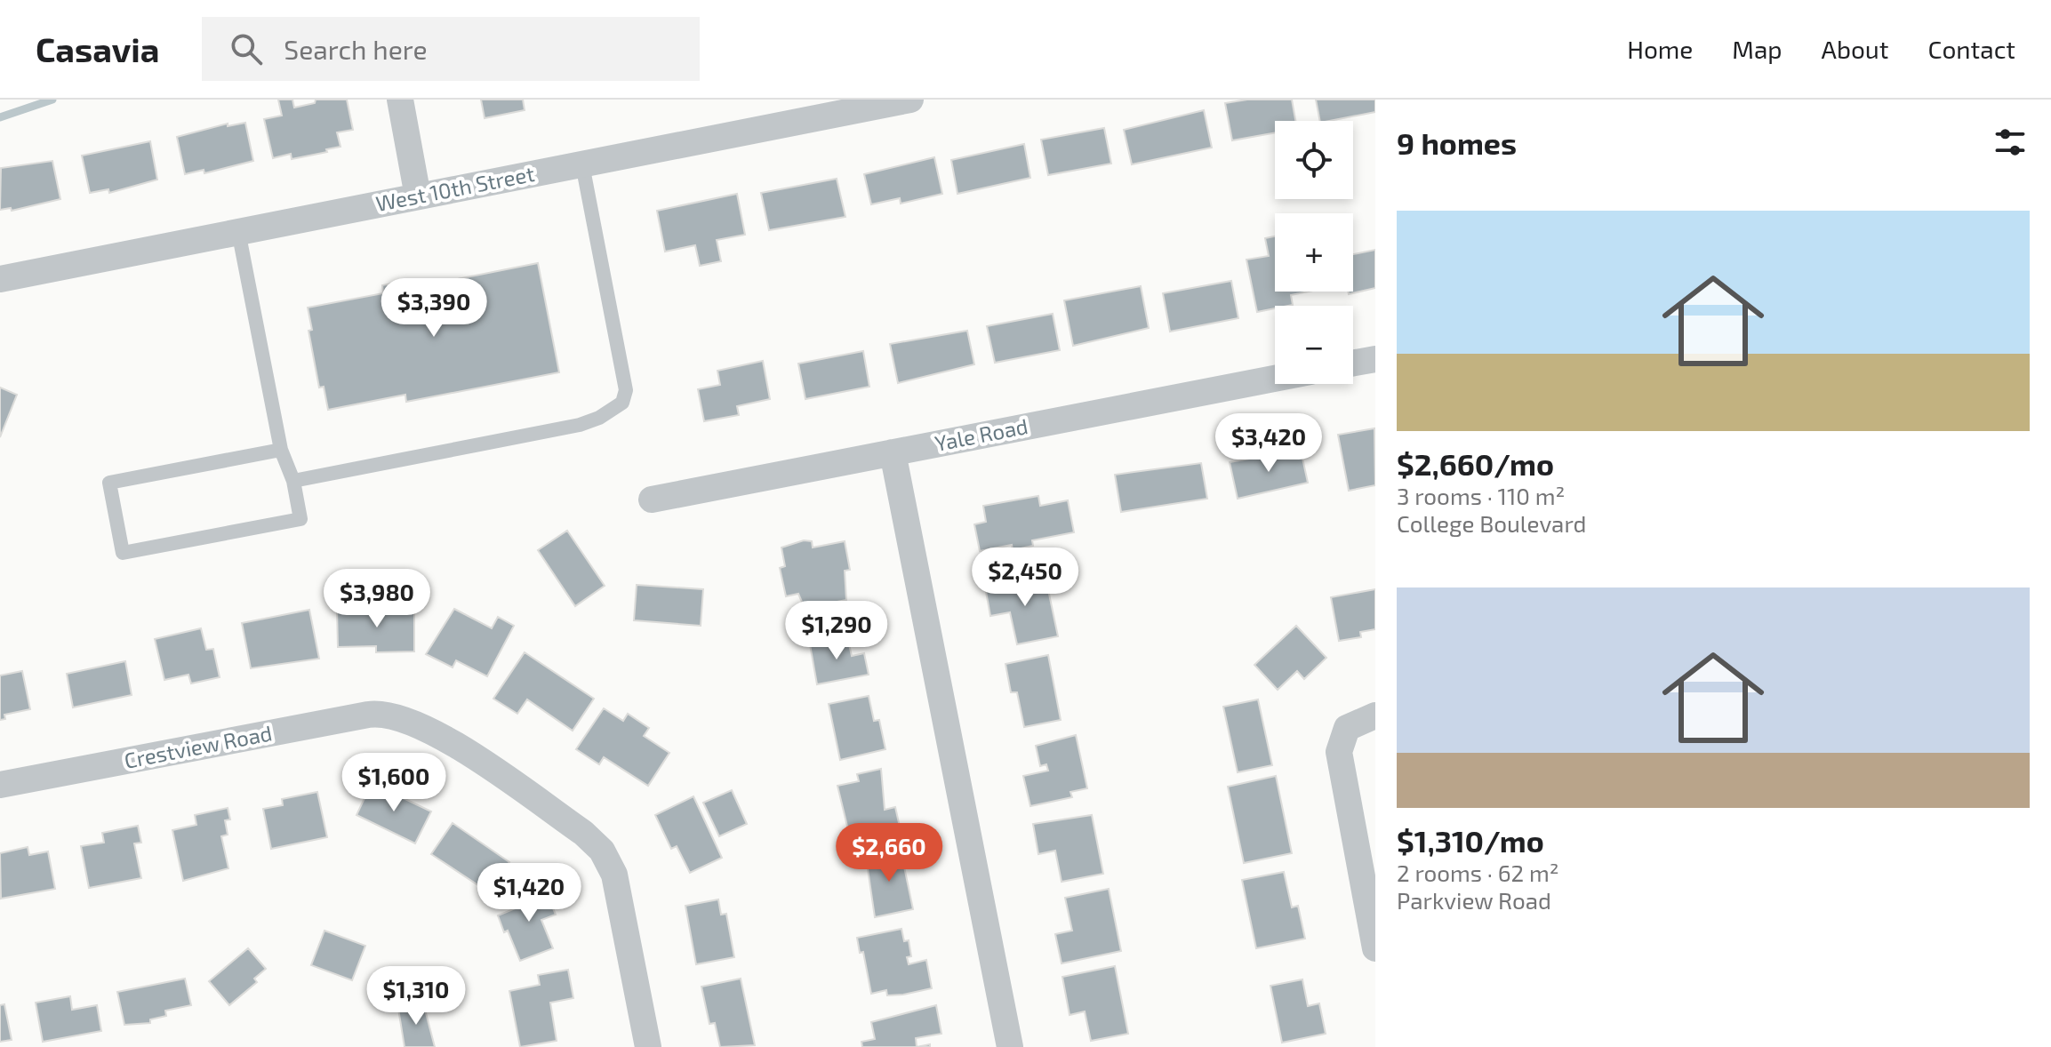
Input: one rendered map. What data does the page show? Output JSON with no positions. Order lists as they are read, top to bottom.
{
  "streets": {
    "street": ["West 10th Street", "Yale Road", "Crestview Road"]
  },
  "page": {
    "header": "Casavia",
    "search": "Search here",
    "nav": [
      "Home",
      "Map",
      "About",
      "Contact"
    ],
    "heading": "9 homes",
    "map_buttons": ["+", "−"],
    "list": [
      {
        "name": "$2,660/mo",
        "note": "3 rooms · 110 m² · College Boulevard"
      },
      {
        "name": "$1,310/mo",
        "note": "2 rooms · 62 m² · Parkview Road"
      }
    ],
    "price": [
      "$3,390",
      "$3,420",
      "$2,450",
      "$3,980",
      "$1,290",
      "$1,600",
      "$2,660",
      "$1,420",
      "$1,310"
    ]
  }
}
